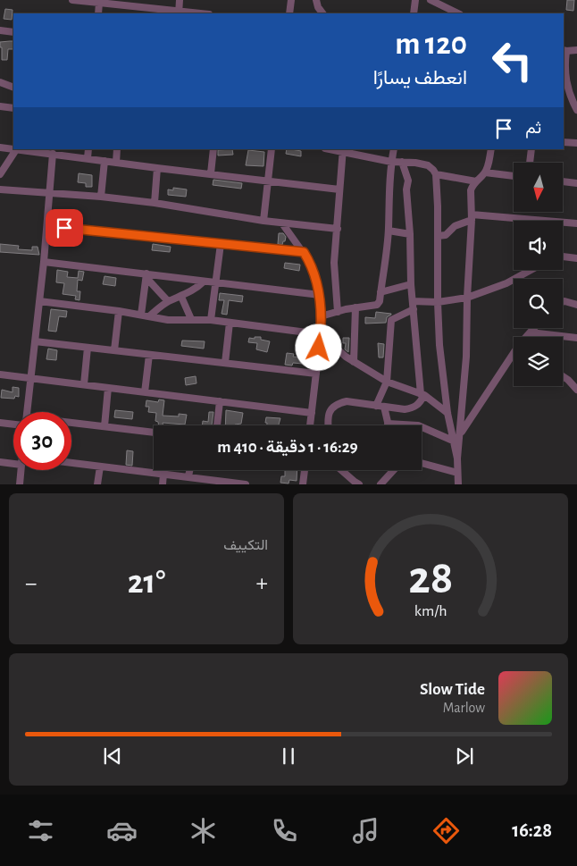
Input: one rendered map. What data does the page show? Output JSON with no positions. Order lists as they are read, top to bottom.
{
  "north": "bottom",
  "page": {
    "turn": ["120 m", "انعطف يسارًا"],
    "then": "ثم",
    "limit": "30",
    "trip": "16:29 · 1 دقيقة · 410 m",
    "tile": "التكييف",
    "heat": ["−", "21°", "+"],
    "song": ["Slow Tide", "Marlow"],
    "tabs": "16:28",
    "gauge": ["28", "km/h"]
  }
}
